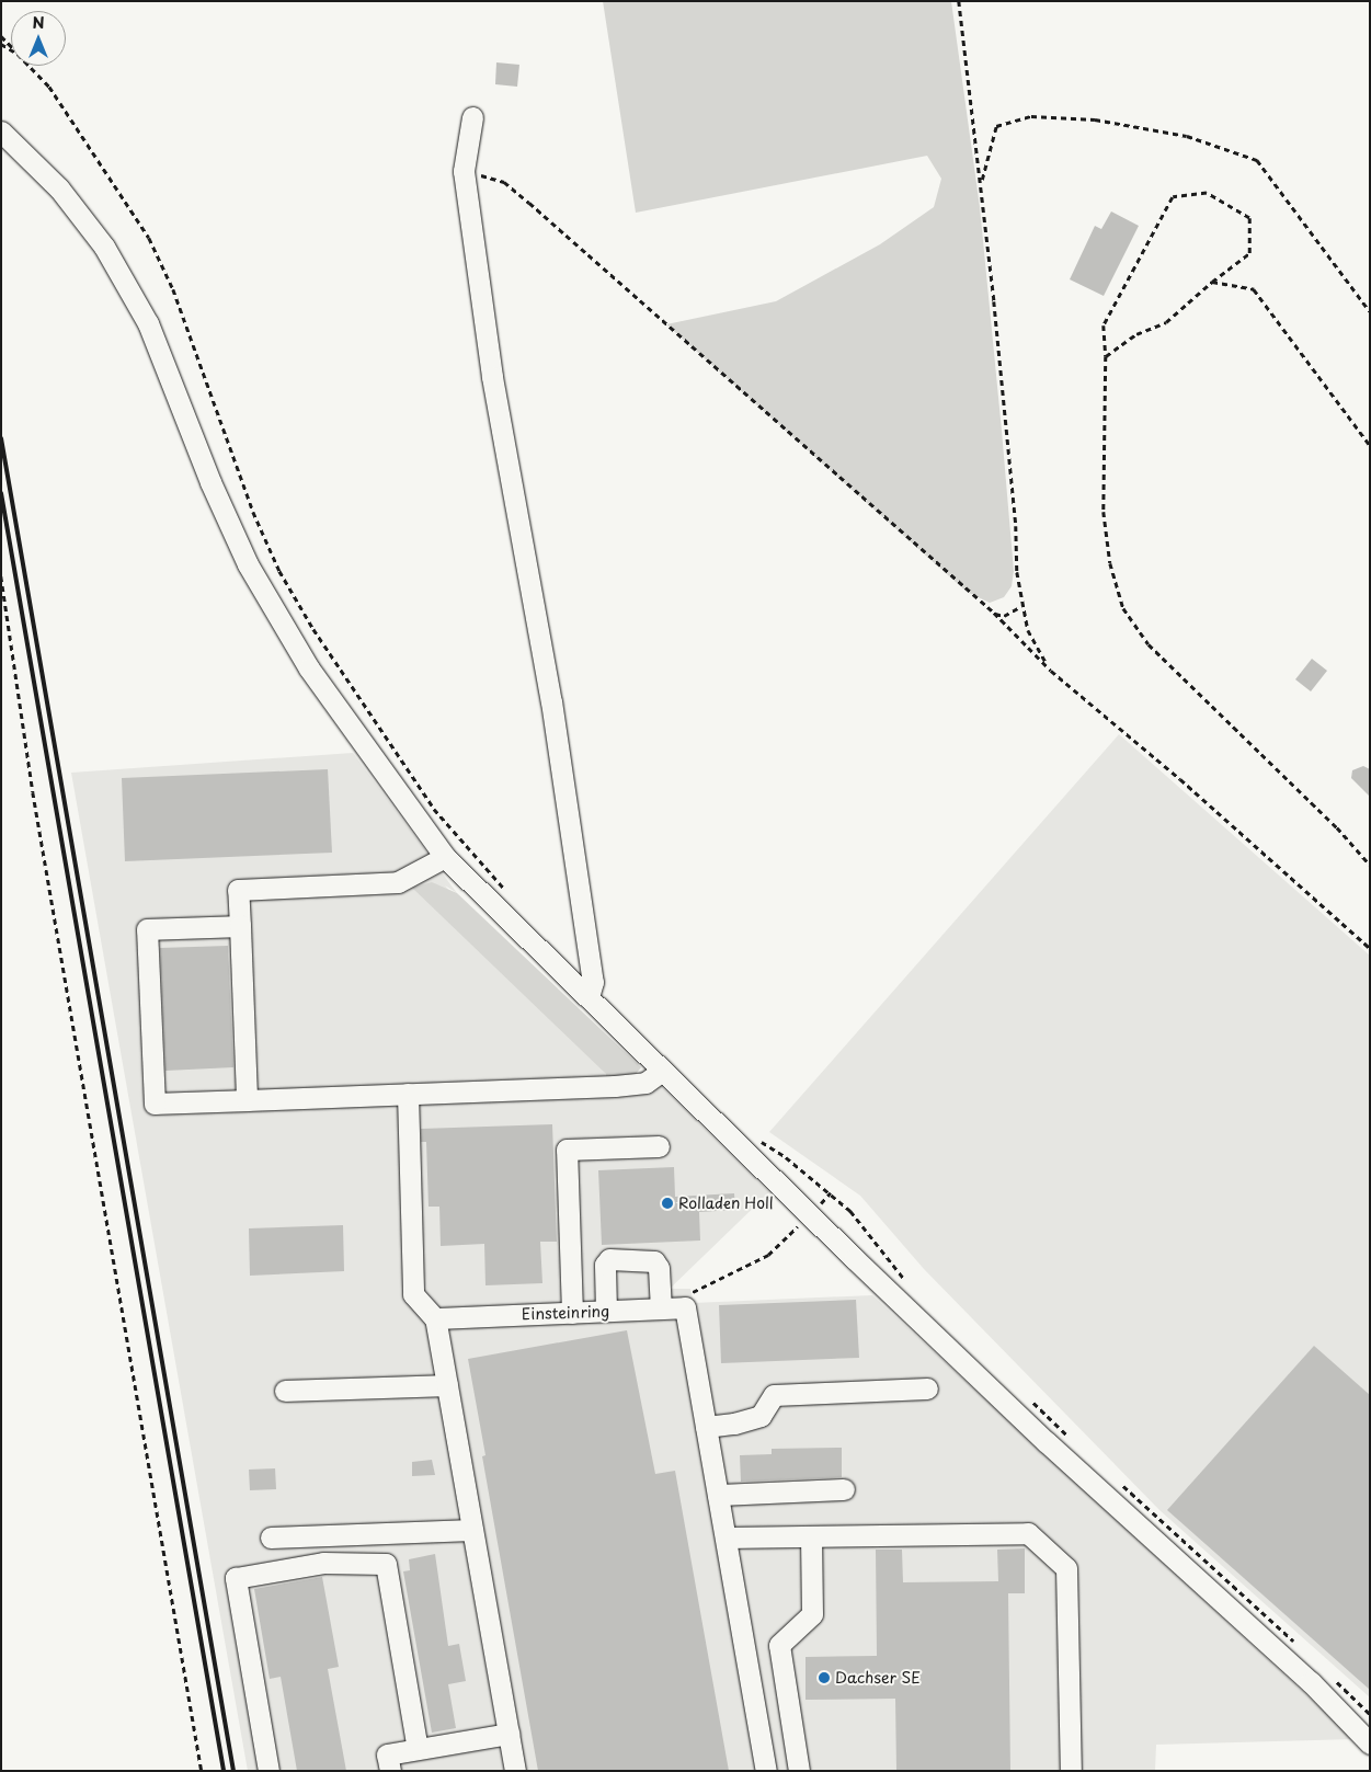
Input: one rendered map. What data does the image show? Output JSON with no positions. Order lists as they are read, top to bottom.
{
  "streets": {
    "street": ["Einsteinring"]
  },
  "places": ["Rolladen Holl", "Dachser SE"],
  "north": "top"
}
